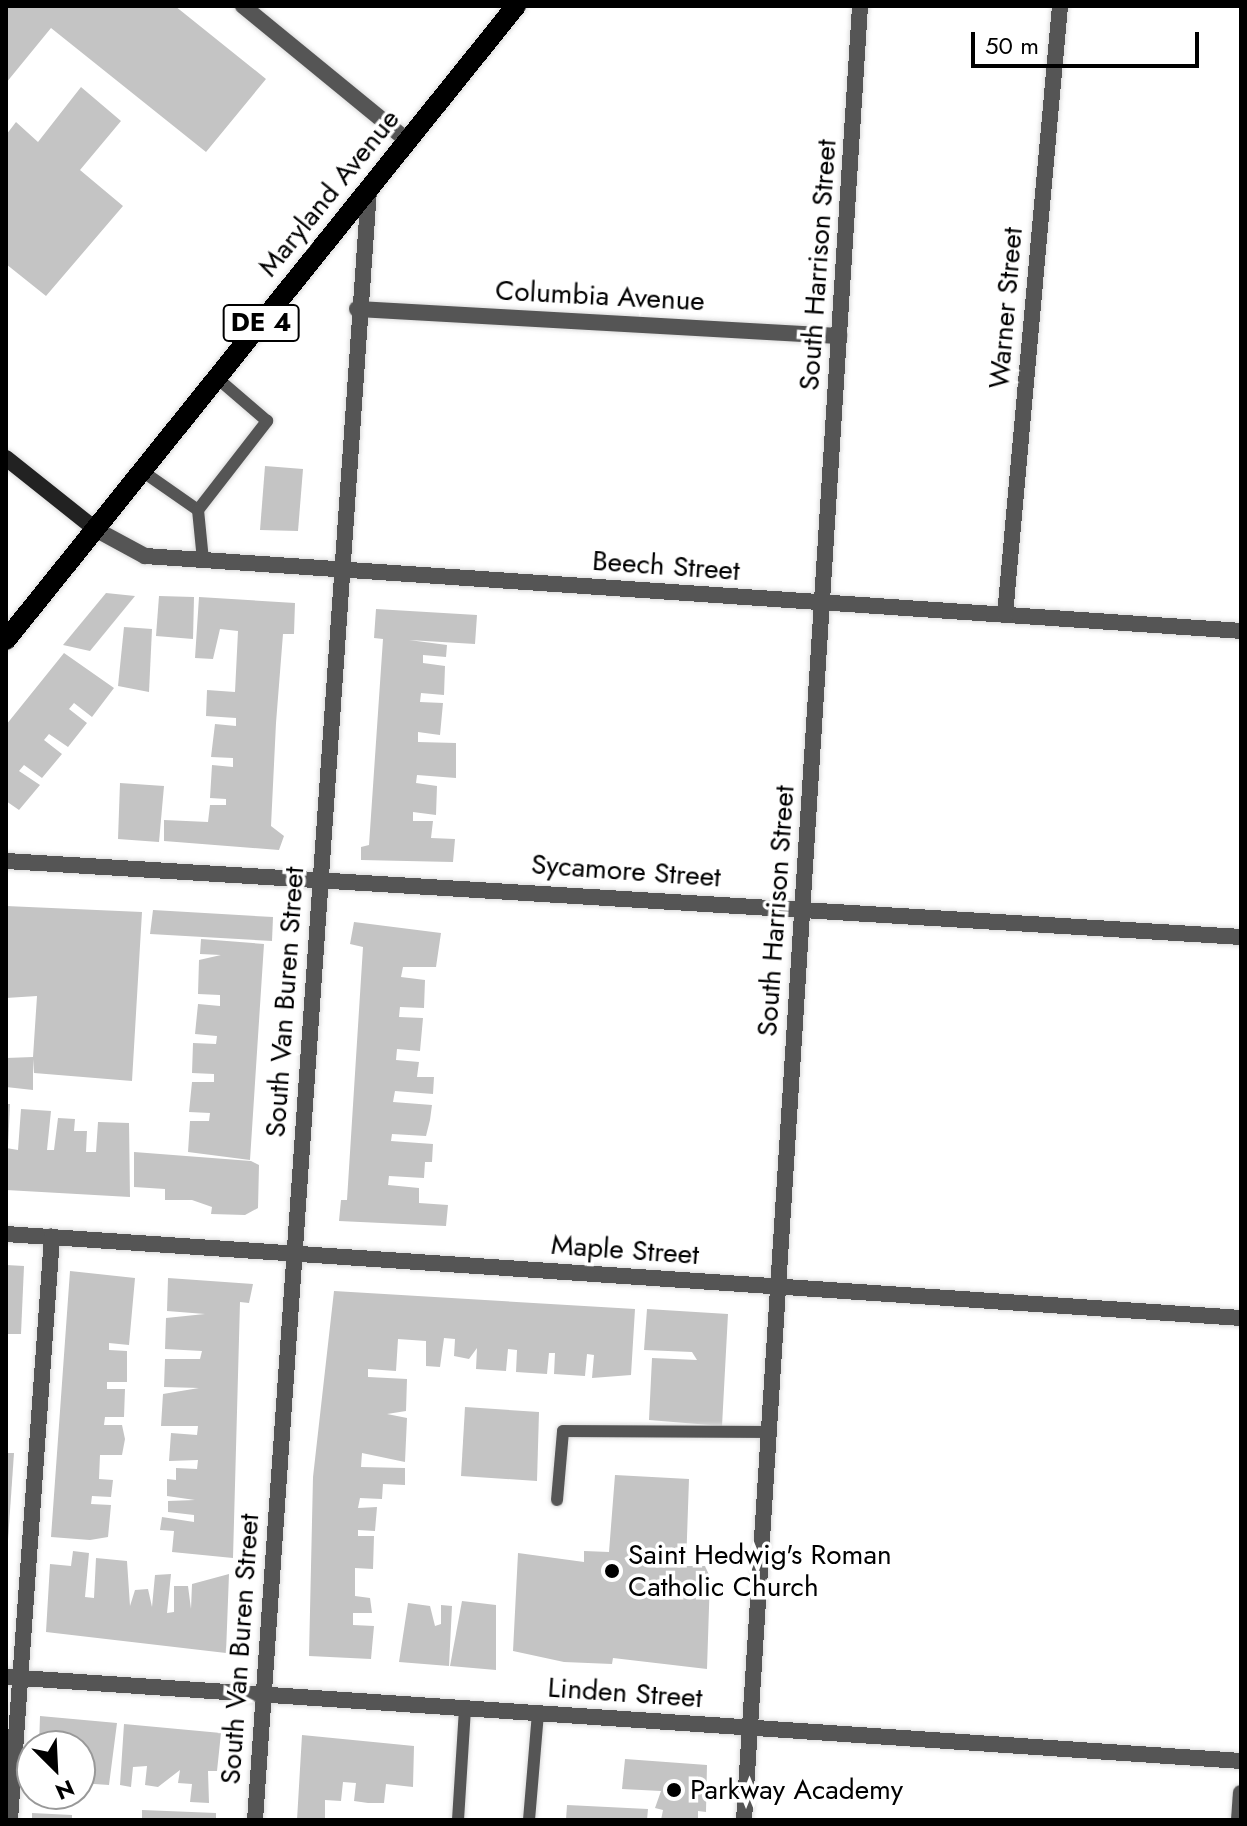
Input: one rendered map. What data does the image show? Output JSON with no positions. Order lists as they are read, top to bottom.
{
  "streets": {
    "main road": ["Maryland Avenue", "DE 4"],
    "street": [
      "South Harrison Street",
      "Columbia Avenue",
      "Warner Street",
      "Beech Street",
      "Sycamore Street",
      "South Van Buren Street",
      "Maple Street",
      "Linden Street"
    ]
  },
  "crossings": [
    ["Maryland Avenue", "Beech Street"],
    ["Maryland Avenue", "South Van Buren Street"],
    ["South Harrison Street", "Columbia Avenue"],
    ["South Harrison Street", "Beech Street"],
    ["South Harrison Street", "Sycamore Street"],
    ["South Harrison Street", "Maple Street"],
    ["South Harrison Street", "Linden Street"],
    ["Columbia Avenue", "South Van Buren Street"],
    ["Warner Street", "Beech Street"],
    ["Beech Street", "South Van Buren Street"],
    ["Sycamore Street", "South Van Buren Street"],
    ["South Van Buren Street", "Maple Street"],
    ["South Van Buren Street", "Linden Street"]
  ],
  "places": ["Saint Hedwig's Roman Catholic Church", "Parkway Academy"],
  "scale_bar": "50 m",
  "north": "bottom right"
}
